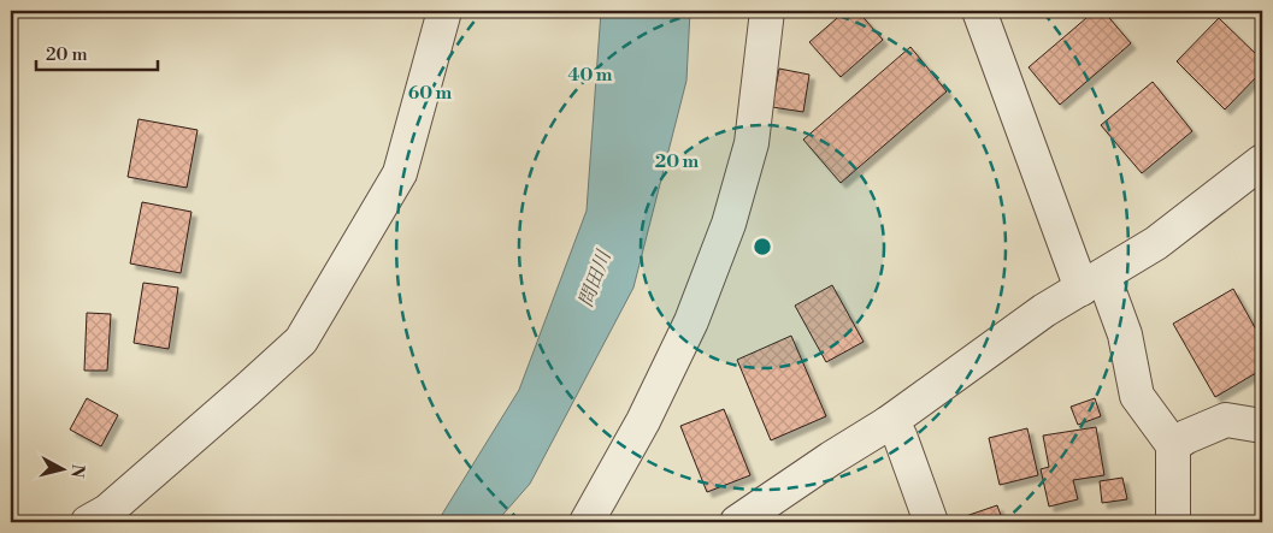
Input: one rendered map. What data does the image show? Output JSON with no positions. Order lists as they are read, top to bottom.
{
  "water": ["問田川"],
  "scale_bar": "20 m",
  "north": "right",
  "rings": ["40 m", "60 m", "20 m"]
}
